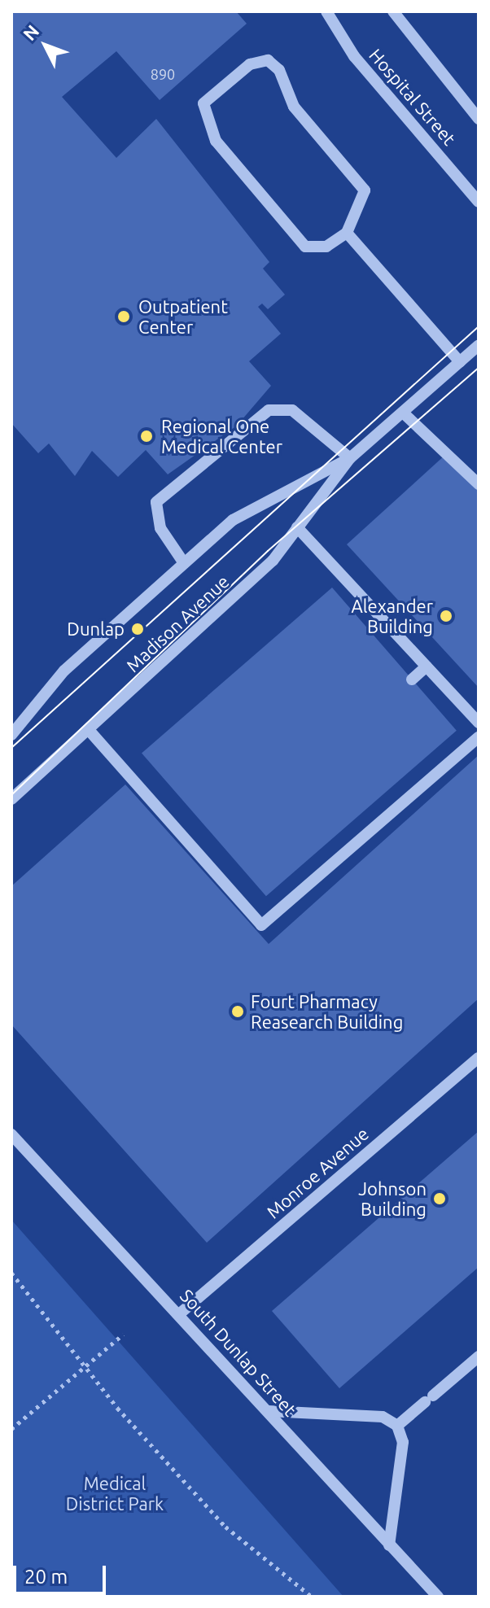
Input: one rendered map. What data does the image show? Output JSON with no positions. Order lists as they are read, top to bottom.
{
  "streets": {
    "street": [
      "Hospital Street",
      "Madison Avenue",
      "Monroe Avenue",
      "South Dunlap Street"
    ]
  },
  "crossings": [
    ["Monroe Avenue", "South Dunlap Street"]
  ],
  "parks": ["Medical District Park"],
  "places": [
    "Outpatient Center",
    "Regional One Medical Center",
    "Alexander Building",
    "Dunlap",
    "Fourt Pharmacy Reasearch Building",
    "Johnson Building"
  ],
  "house_numbers": ["890"],
  "scale_bar": "20 m",
  "north": "top left"
}
